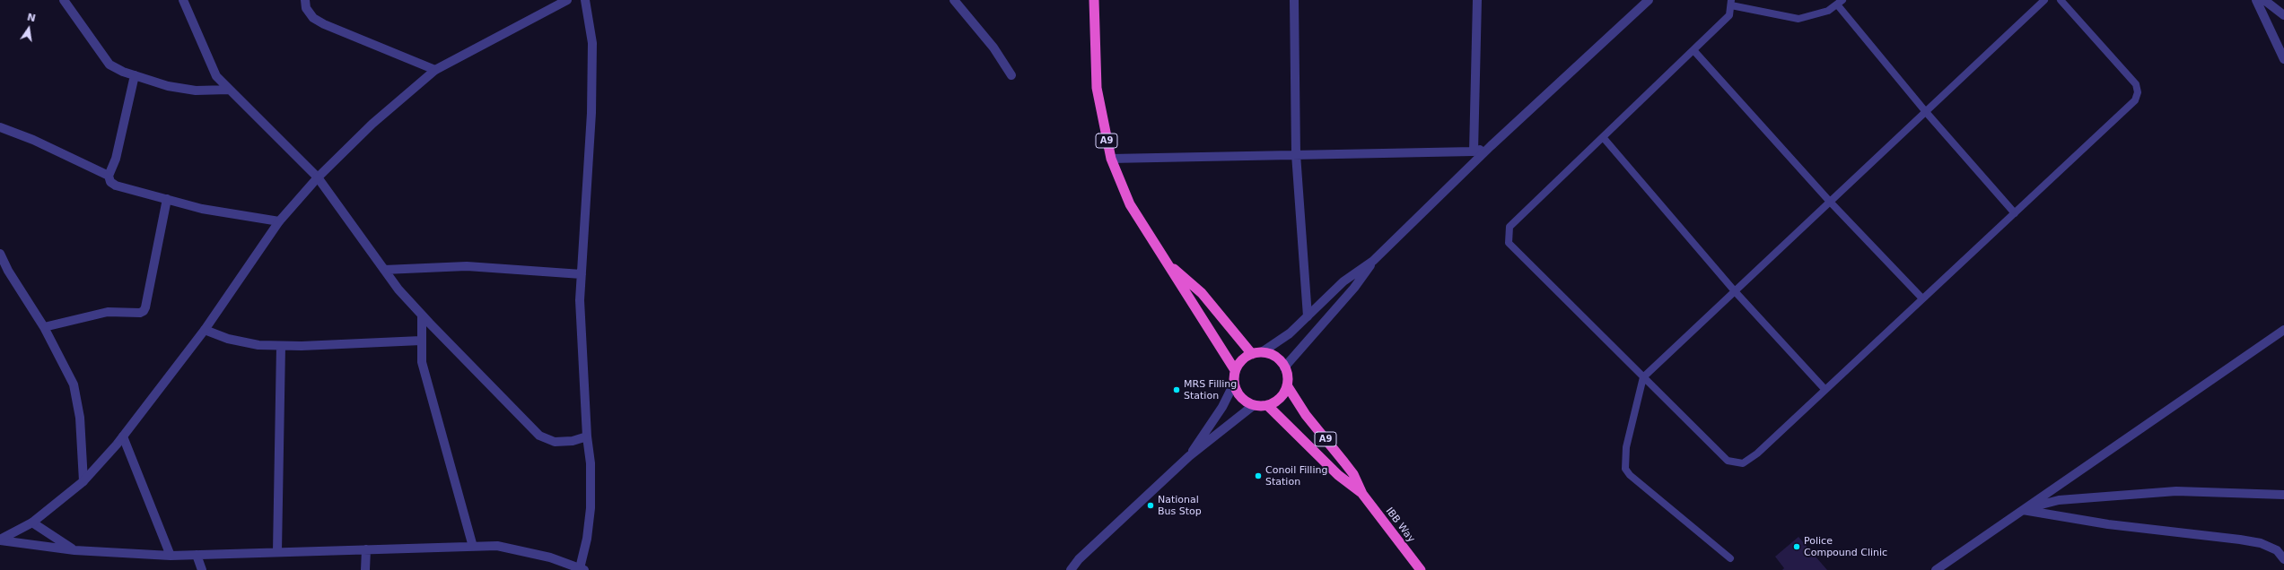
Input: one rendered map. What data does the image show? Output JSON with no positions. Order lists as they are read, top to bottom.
{
  "streets": {
    "highway": ["A9", "IBB Way"]
  },
  "crossings": [
    ["A9", "IBB Way"]
  ],
  "places": [
    "MRS Filling Station",
    "Conoil Filling Station",
    "National Bus Stop",
    "Police Compound Clinic"
  ],
  "north": "top"
}
